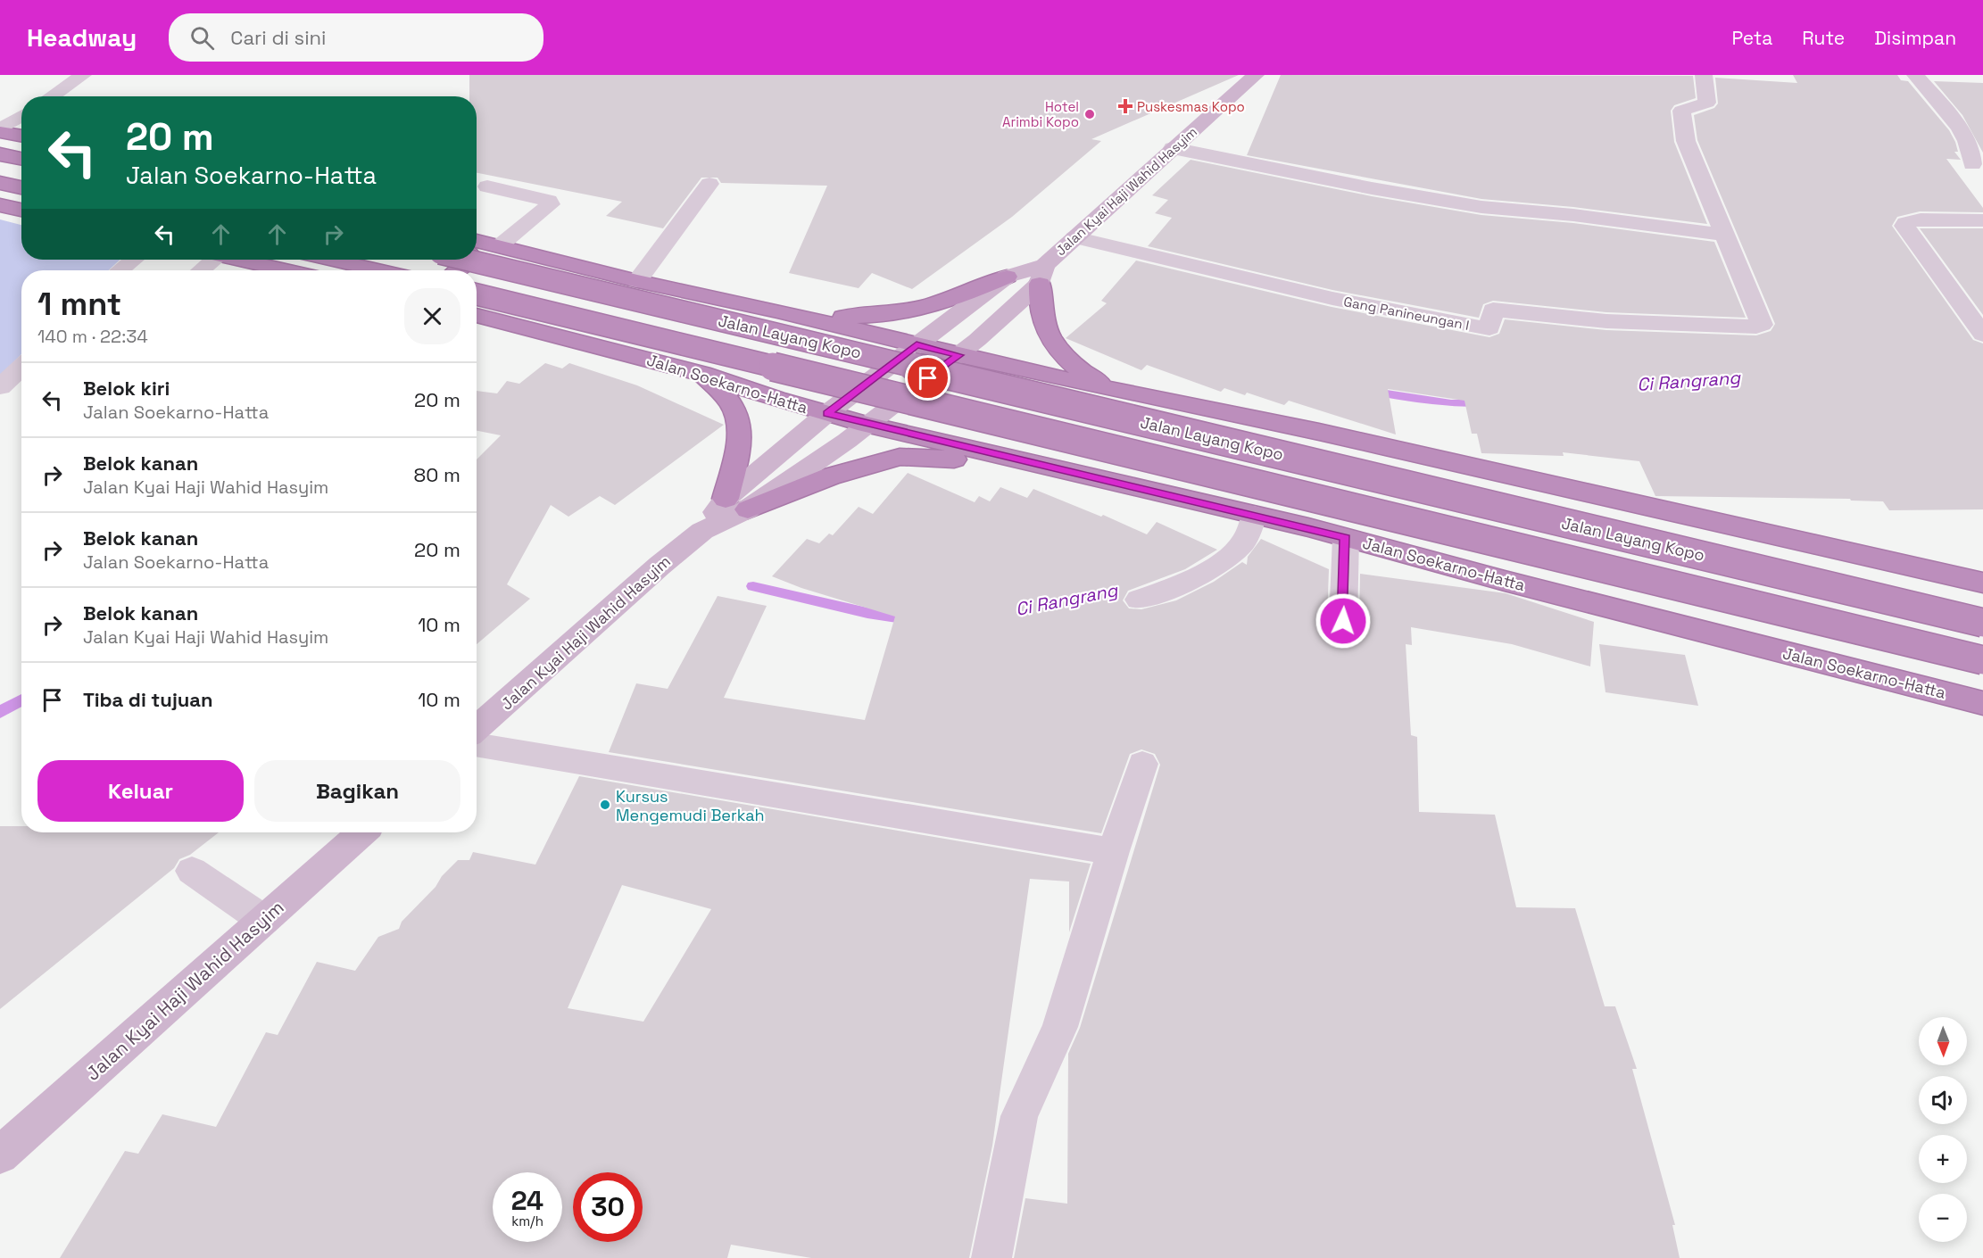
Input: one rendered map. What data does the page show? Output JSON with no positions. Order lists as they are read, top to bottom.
{
  "streets": {
    "highway": ["Jalan Layang Kopo", "Jalan Soekarno-Hatta"],
    "main road": ["Jalan Kyai Haji Wahid Hasyim"],
    "street": ["Gang Panineungan I"]
  },
  "crossings": [
    ["Jalan Kyai Haji Wahid Hasyim", "Gang Panineungan I"],
    ["Jalan Kyai Haji Wahid Hasyim", "Jalan Soekarno-Hatta"]
  ],
  "water": ["Ci Rangrang"],
  "places": {
    "health": ["Puskesmas Kopo"],
    "other": ["Hotel Arimbi Kopo", "Kursus Mengemudi Berkah"]
  },
  "north": "bottom",
  "page": {
    "header": "Headway",
    "search": "Cari di sini",
    "nav": ["Peta", "Rute", "Disimpan"],
    "turn": ["20 m", "Jalan Soekarno-Hatta"],
    "heading": ["1 mnt", "140 m · 22:34"],
    "list": [
      {
        "name": "Belok kiri",
        "note": "Jalan Soekarno-Hatta",
        "value": "20 m"
      },
      {
        "name": "Belok kanan",
        "note": "Jalan Kyai Haji Wahid Hasyim",
        "value": "80 m"
      },
      {
        "name": "Belok kanan",
        "note": "Jalan Soekarno-Hatta",
        "value": "20 m"
      },
      {
        "name": "Belok kanan",
        "note": "Jalan Kyai Haji Wahid Hasyim",
        "value": "10 m"
      },
      {
        "name": "Tiba di tujuan",
        "value": "10 m"
      }
    ],
    "buttons": ["Keluar", "Bagikan"],
    "map_buttons": ["+", "−"],
    "speed": "24 km/h",
    "limit": "30"
  }
}
